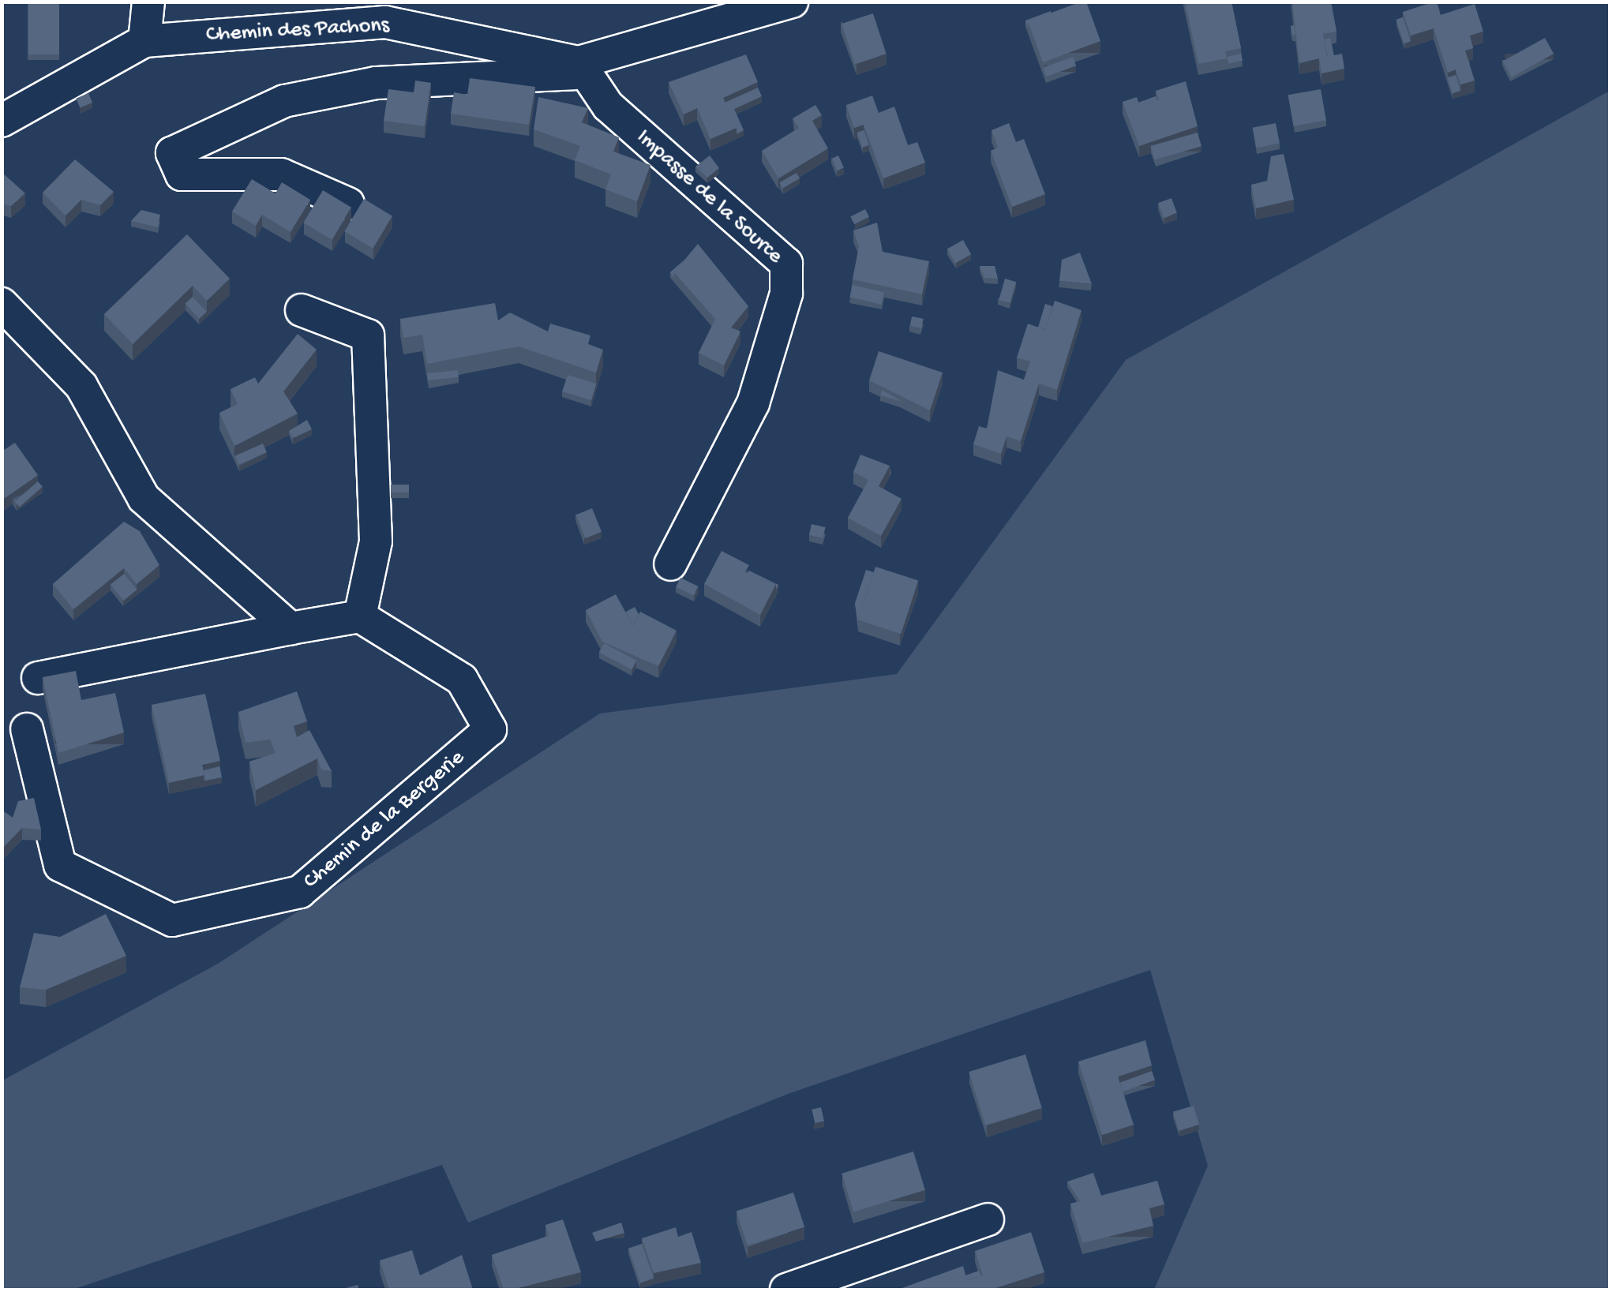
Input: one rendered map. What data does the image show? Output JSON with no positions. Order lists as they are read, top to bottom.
{
  "streets": {
    "street": ["Chemin des Pachons", "Impasse de la Source", "Chemin de la Bergerie"]
  },
  "crossings": [
    ["Chemin des Pachons", "Impasse de la Source"]
  ]
}
